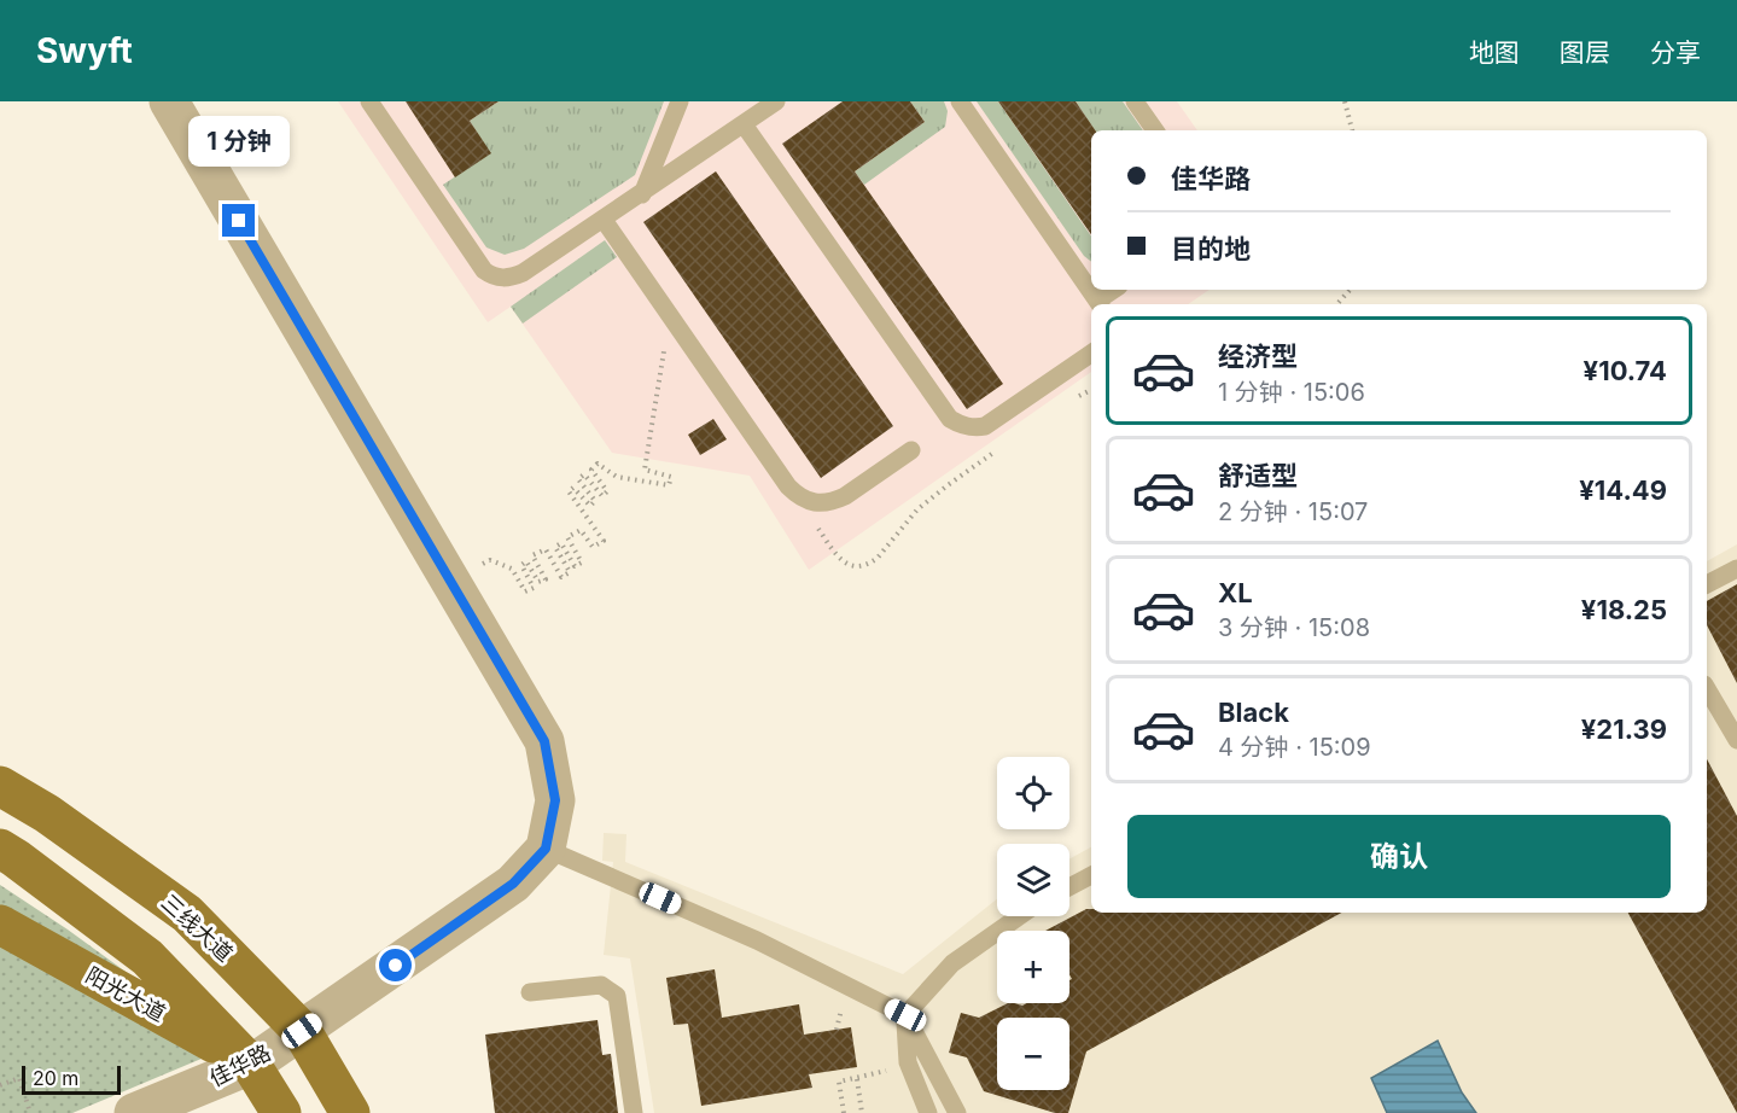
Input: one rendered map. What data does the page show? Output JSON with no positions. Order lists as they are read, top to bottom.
{
  "streets": {
    "main road": ["三线大道", "阳光大道"],
    "street": ["佳华路"]
  },
  "crossings": [
    ["三线大道", "佳华路"],
    ["阳光大道", "佳华路"]
  ],
  "scale_bar": "20 m",
  "page": {
    "header": "Swyft",
    "nav": ["地图", "图层", "分享"],
    "bubble": "1 分钟",
    "banner": ["佳华路", "目的地"],
    "list": [
      {
        "name": "经济型",
        "note": "1 分钟 · 15:06",
        "value": "¥10.74"
      },
      {
        "name": "舒适型",
        "note": "2 分钟 · 15:07",
        "value": "¥14.49"
      },
      {
        "name": "XL",
        "note": "3 分钟 · 15:08",
        "value": "¥18.25"
      },
      {
        "name": "Black",
        "note": "4 分钟 · 15:09",
        "value": "¥21.39"
      }
    ],
    "map_buttons": ["+", "−"],
    "buttons": "确认",
    "scale": "20 m"
  }
}
